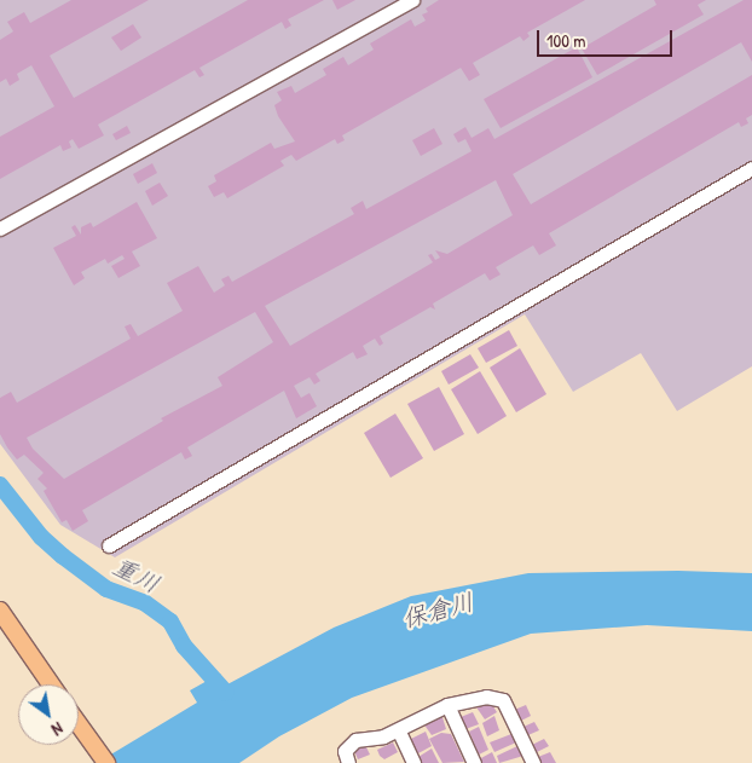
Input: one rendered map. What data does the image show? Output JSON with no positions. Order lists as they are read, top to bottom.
{
  "water": ["重川", "保倉川"],
  "scale_bar": "100 m",
  "north": "bottom right"
}
